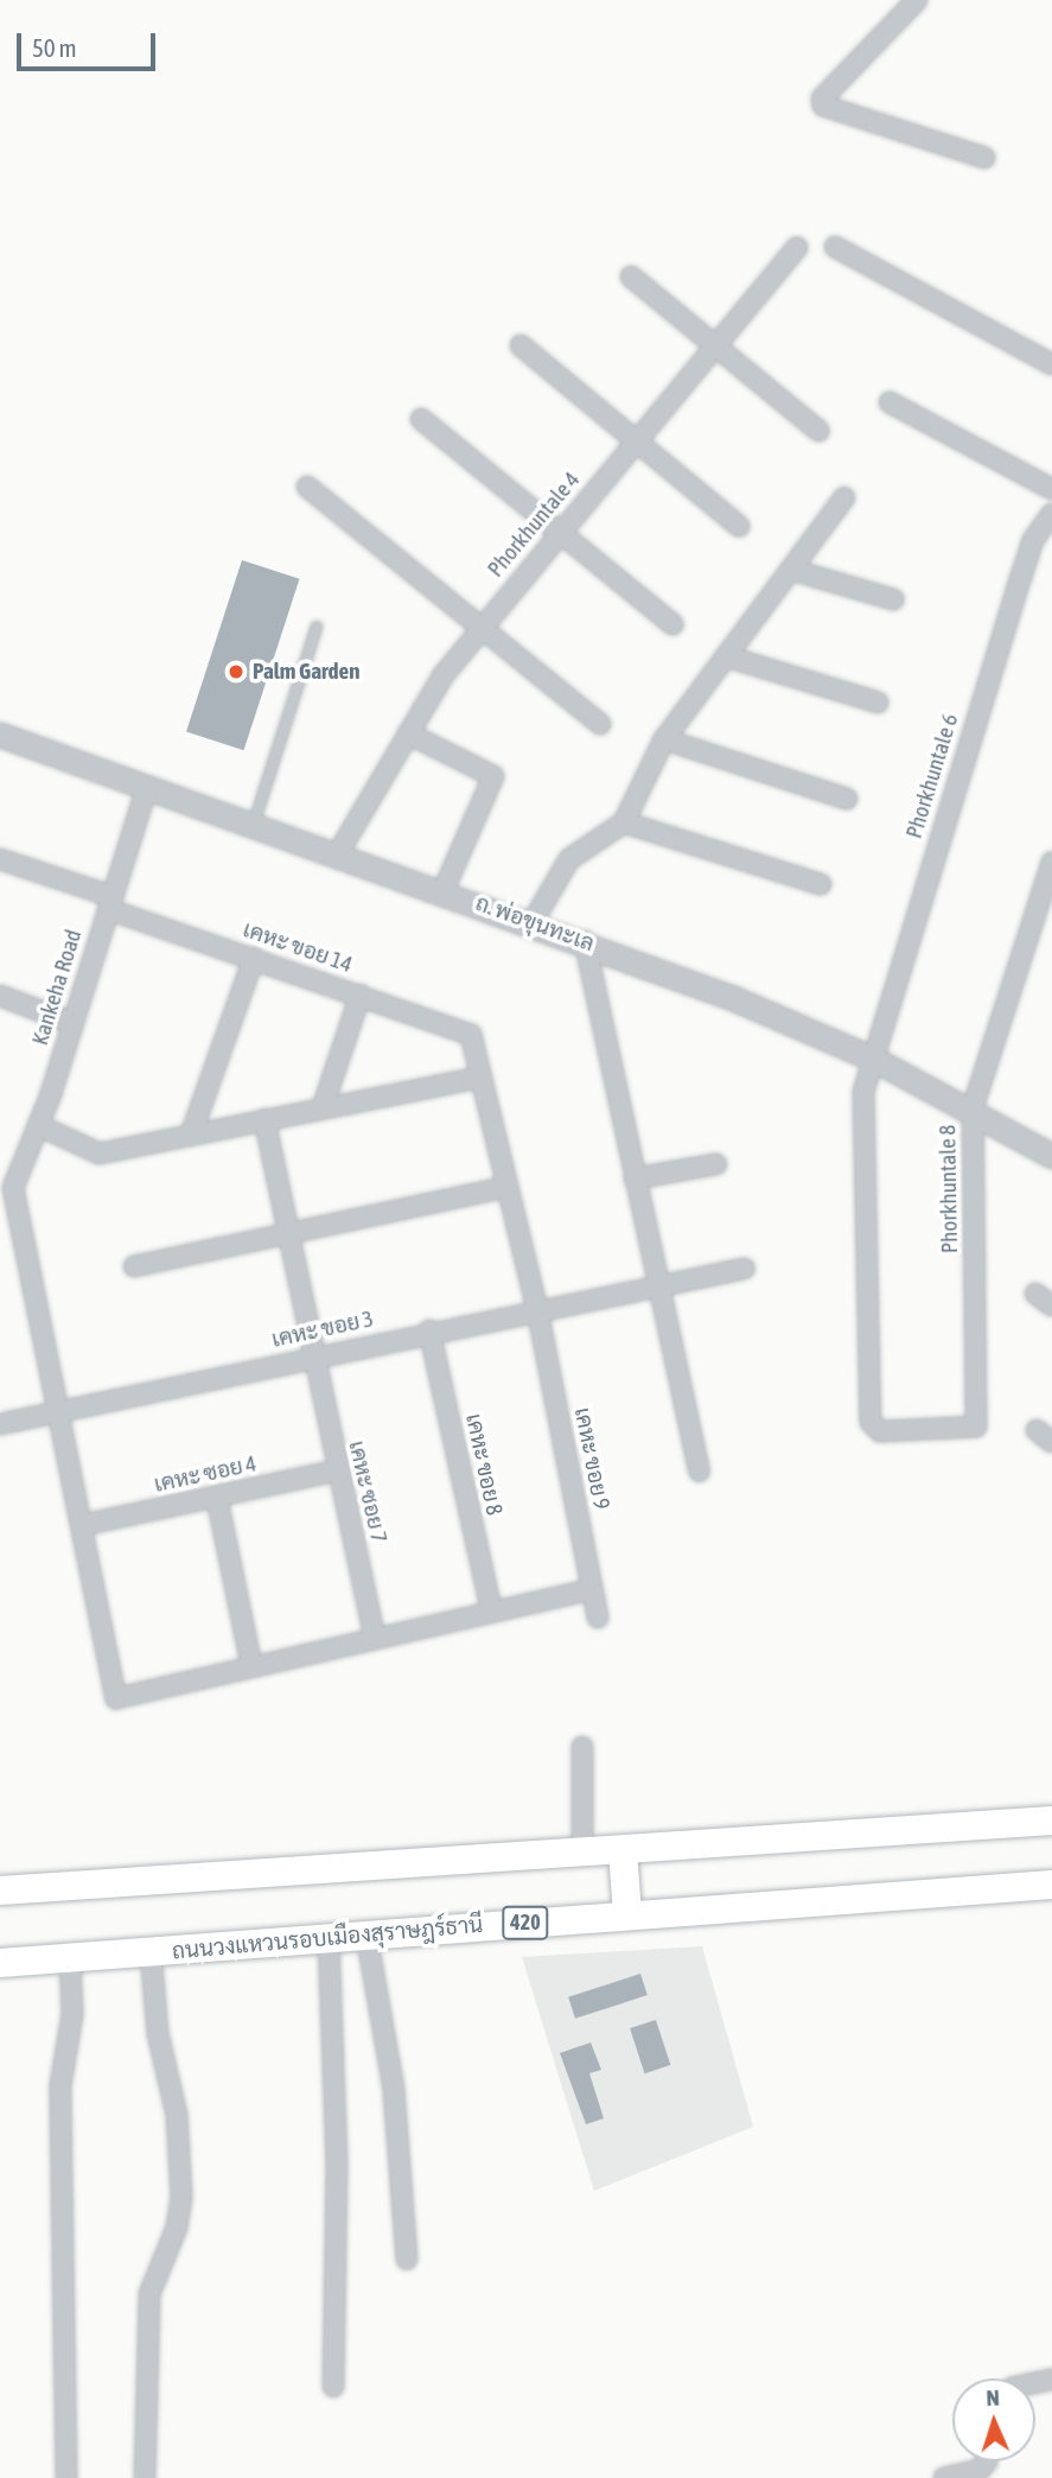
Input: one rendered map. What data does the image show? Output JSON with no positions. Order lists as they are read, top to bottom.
{
  "streets": {
    "highway": ["420", "ถนนวงแหวนรอบเมืองสุราษฎร์ธานี"],
    "street": [
      "Phorkhuntale 4",
      "Phorkhuntale 6",
      "ถ. พ่อขุนทะเล",
      "เคหะ ขอย 14",
      "Kankeha Road",
      "Phorkhuntale 8",
      "เคหะ ขอย 3",
      "เคหะ ขอย 9",
      "เคหะ ขอย 8",
      "เคหะ ซอย 4",
      "เคหะ ซอย 7"
    ]
  },
  "crossings": [
    ["Phorkhuntale 4", "ถ. พ่อขุนทะเล"],
    ["Phorkhuntale 6", "ถ. พ่อขุนทะเล"],
    ["Phorkhuntale 6", "Phorkhuntale 8"],
    ["ถ. พ่อขุนทะเล", "Kankeha Road"],
    ["ถ. พ่อขุนทะเล", "Phorkhuntale 8"],
    ["เคหะ ขอย 14", "Kankeha Road"],
    ["เคหะ ขอย 14", "เคหะ ขอย 9"],
    ["เคหะ ขอย 3", "เคหะ ขอย 9"],
    ["เคหะ ขอย 3", "เคหะ ขอย 8"],
    ["เคหะ ขอย 3", "เคหะ ซอย 7"],
    ["เคหะ ซอย 4", "เคหะ ซอย 7"]
  ],
  "places": ["Palm Garden"],
  "scale_bar": "50 m",
  "north": "top"
}
